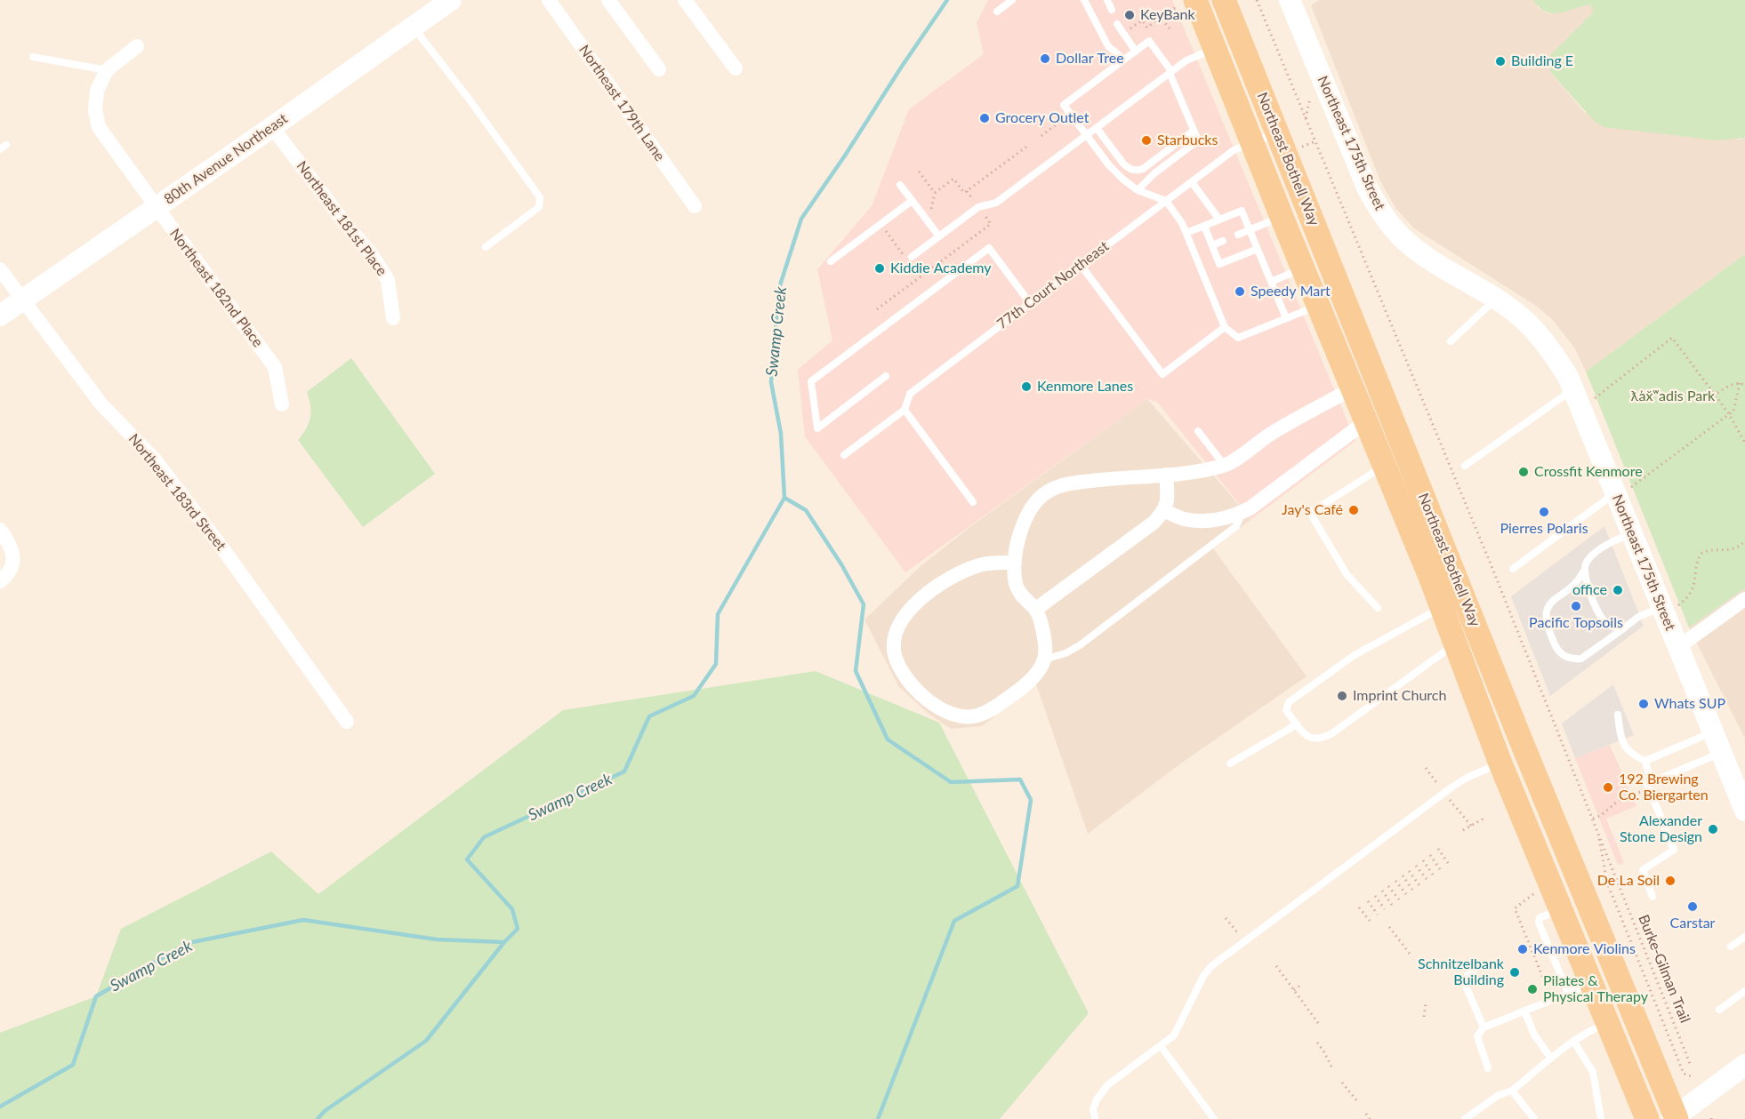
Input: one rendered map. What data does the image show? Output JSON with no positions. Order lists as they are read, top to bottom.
{
  "streets": {
    "main road": ["Northeast Bothell Way"],
    "street": [
      "Northeast 179th Lane",
      "Northeast 175th Street",
      "80th Avenue Northeast",
      "Northeast 181st Place",
      "Northeast 182nd Place",
      "Northeast 183rd Street"
    ],
    "lane": ["77th Court Northeast"],
    "path": ["Burke-Gilman Trail"]
  },
  "crossings": [
    ["80th Avenue Northeast", "Northeast 181st Place"],
    ["80th Avenue Northeast", "Northeast 182nd Place"],
    ["80th Avenue Northeast", "Northeast 183rd Street"],
    ["Northeast Bothell Way", "77th Court Northeast"]
  ],
  "water": ["Swamp Creek"],
  "parks": ["ƛ̕ax̌ʷadis Park"],
  "places": [
    "KeyBank",
    "Dollar Tree",
    "Building E",
    "Grocery Outlet",
    "Starbucks",
    "Kiddie Academy",
    "Speedy Mart",
    "Kenmore Lanes",
    "Crossfit Kenmore",
    "Jay's Café",
    "Pierres Polaris",
    "office",
    "Pacific Topsoils",
    "Imprint Church",
    "Whats SUP",
    "192 Brewing Co. Biergarten",
    "Alexander Stone Design",
    "De La Soil",
    "Carstar",
    "Kenmore Violins",
    "Schnitzelbank Building",
    "Pilates & Physical Therapy"
  ]
}
